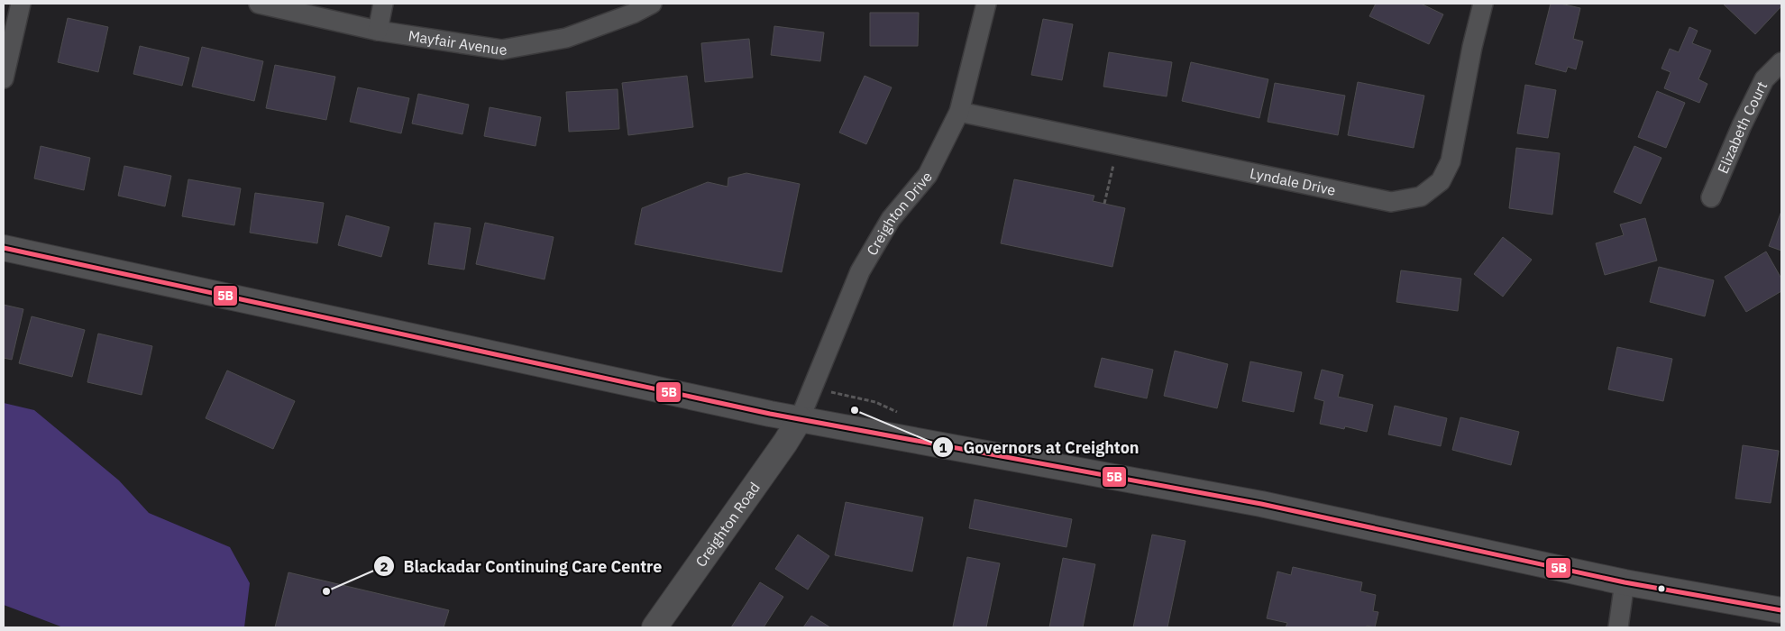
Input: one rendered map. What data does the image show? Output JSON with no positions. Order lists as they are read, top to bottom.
{
  "streets": {
    "main road": ["Creighton Road"],
    "street": [
      "Mayfair Avenue",
      "Elizabeth Court",
      "Lyndale Drive",
      "Creighton Drive"
    ]
  },
  "crossings": [
    ["Lyndale Drive", "Creighton Drive"],
    ["Creighton Drive", "Creighton Road"]
  ],
  "places": ["Governors at Creighton", "Blackadar Continuing Care Centre"],
  "lines": ["transit line 5B"]
}
